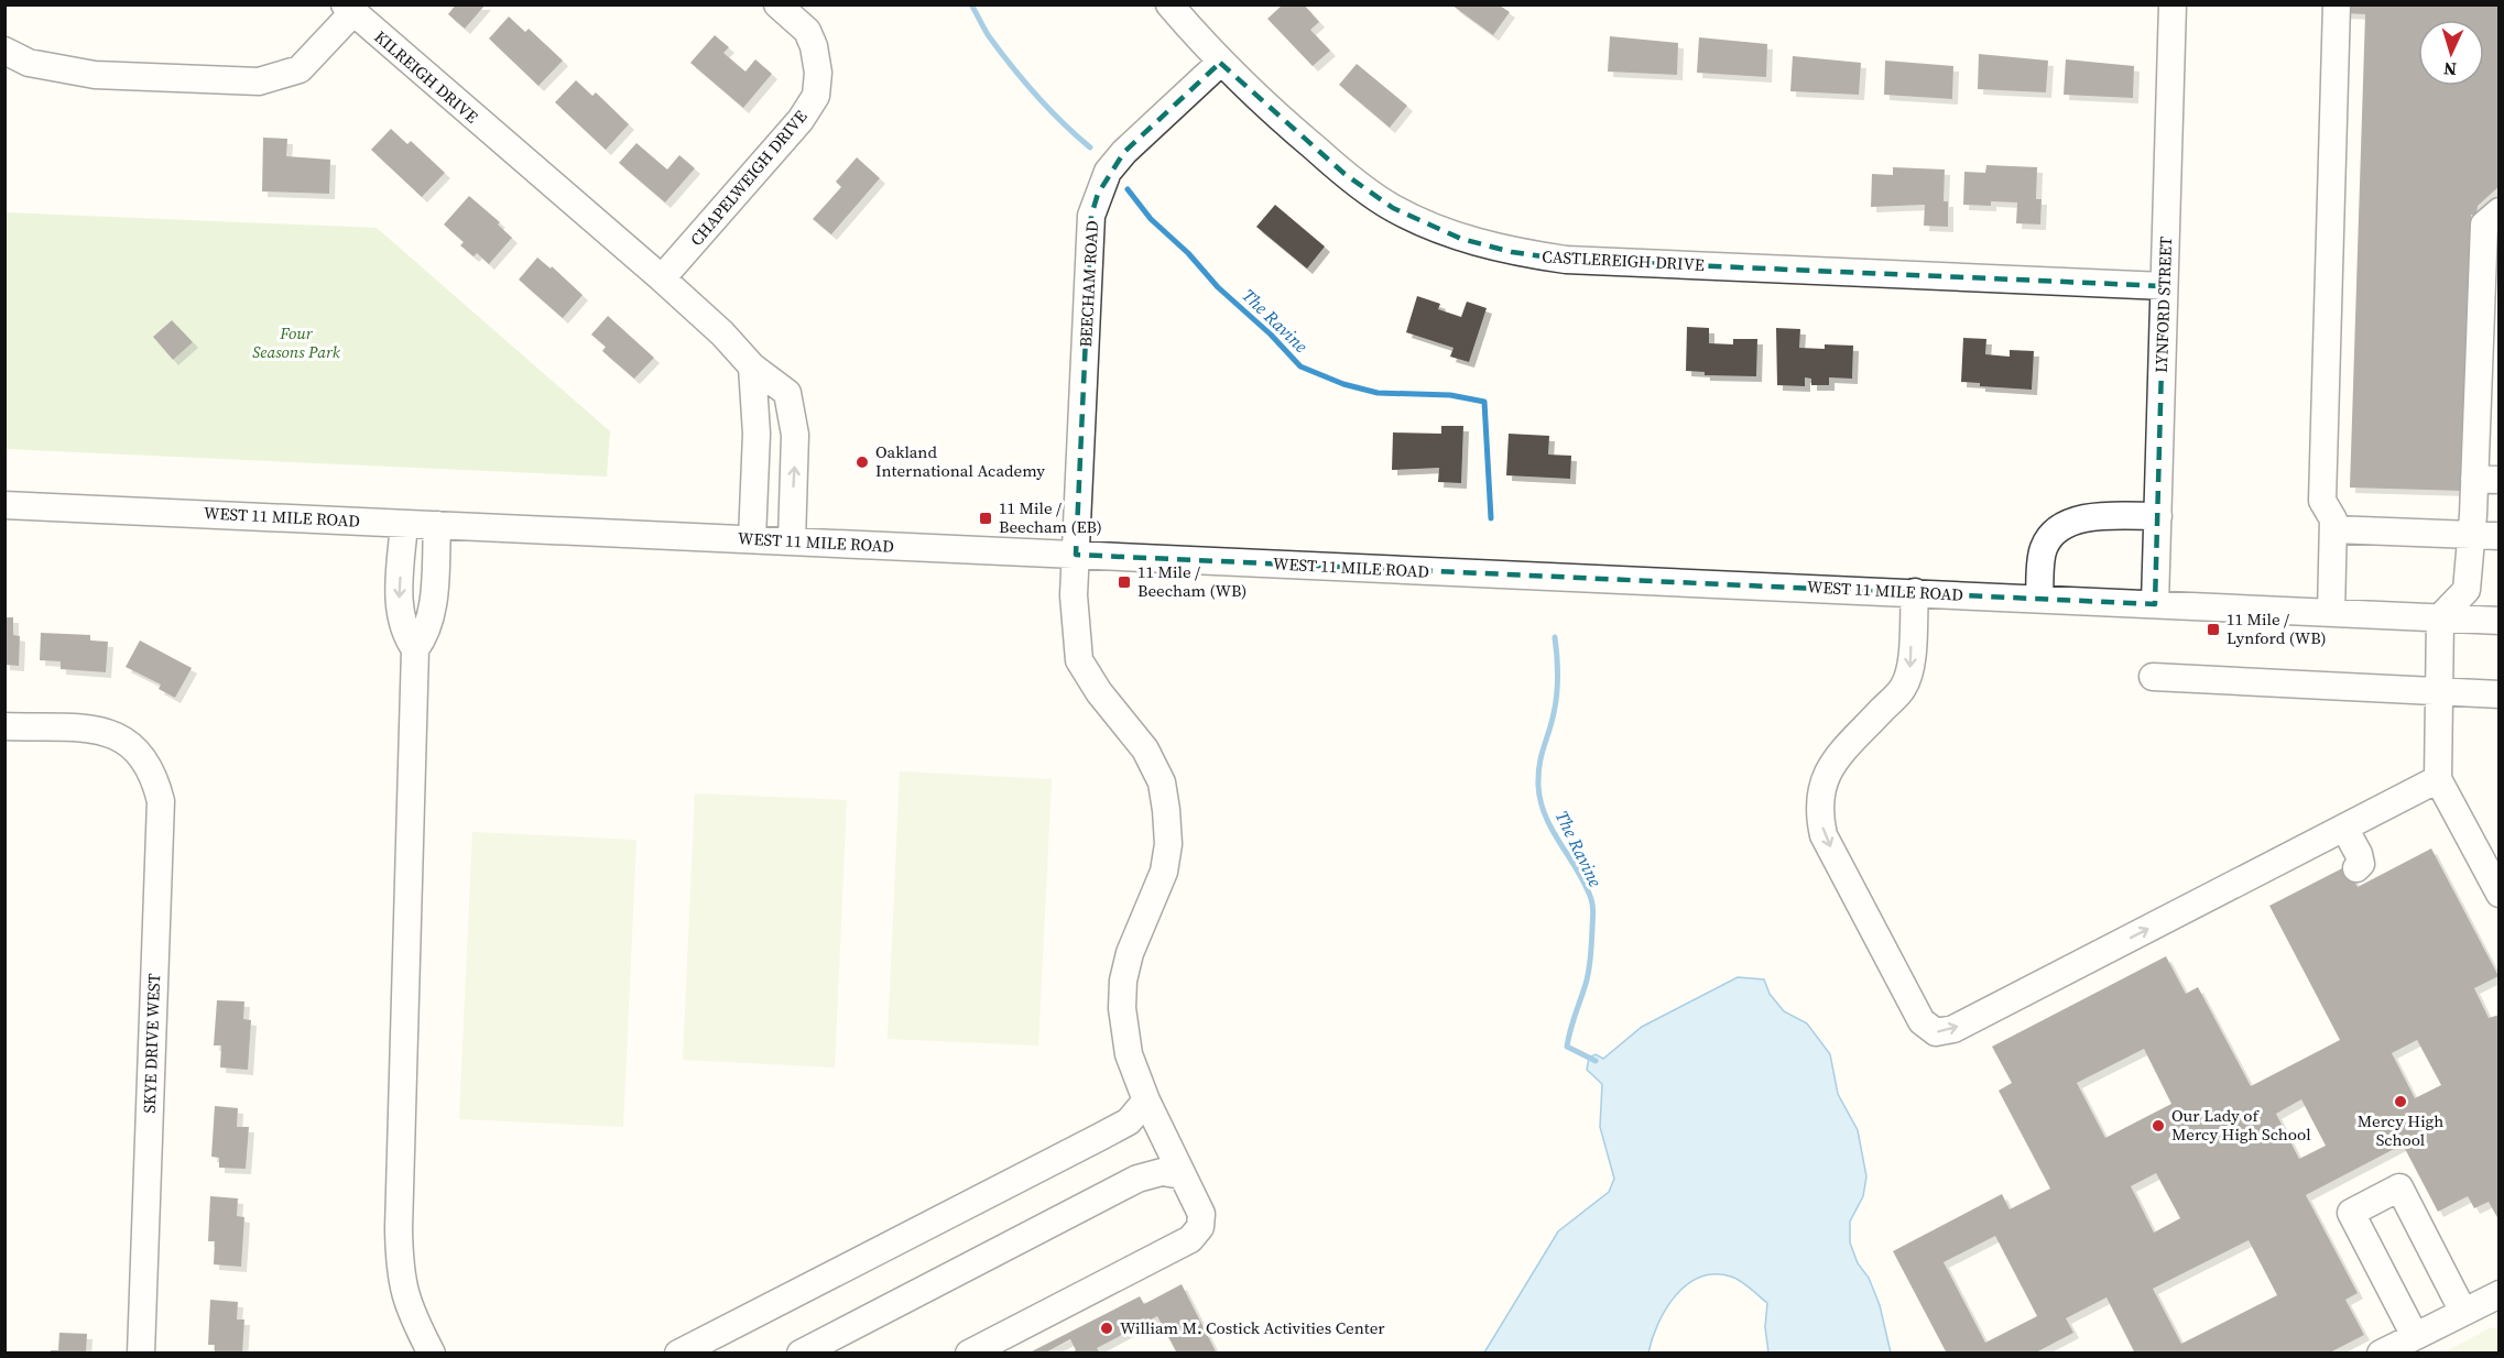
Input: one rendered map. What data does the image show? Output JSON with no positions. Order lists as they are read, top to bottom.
{
  "streets": {
    "street": [
      "KILREIGH DRIVE",
      "CHAPELWEIGH DRIVE",
      "CASTLEREIGH DRIVE",
      "BEECHAM ROAD",
      "LYNFORD STREET",
      "WEST 11 MILE ROAD",
      "SKYE DRIVE WEST"
    ]
  },
  "crossings": [
    ["KILREIGH DRIVE", "CHAPELWEIGH DRIVE"],
    ["KILREIGH DRIVE", "WEST 11 MILE ROAD"],
    ["CASTLEREIGH DRIVE", "BEECHAM ROAD"],
    ["CASTLEREIGH DRIVE", "LYNFORD STREET"],
    ["BEECHAM ROAD", "WEST 11 MILE ROAD"],
    ["LYNFORD STREET", "WEST 11 MILE ROAD"]
  ],
  "water": ["The Ravine"],
  "parks": ["Four Seasons Park"],
  "places": {
    "other": [
      "Oakland International Academy",
      "Mercy High School",
      "Our Lady of Mercy High School",
      "William M. Costick Activities Center"
    ],
    "transit": ["11 Mile / Beecham (EB)", "11 Mile / Beecham (WB)", "11 Mile / Lynford (WB)"]
  },
  "north": "bottom"
}
